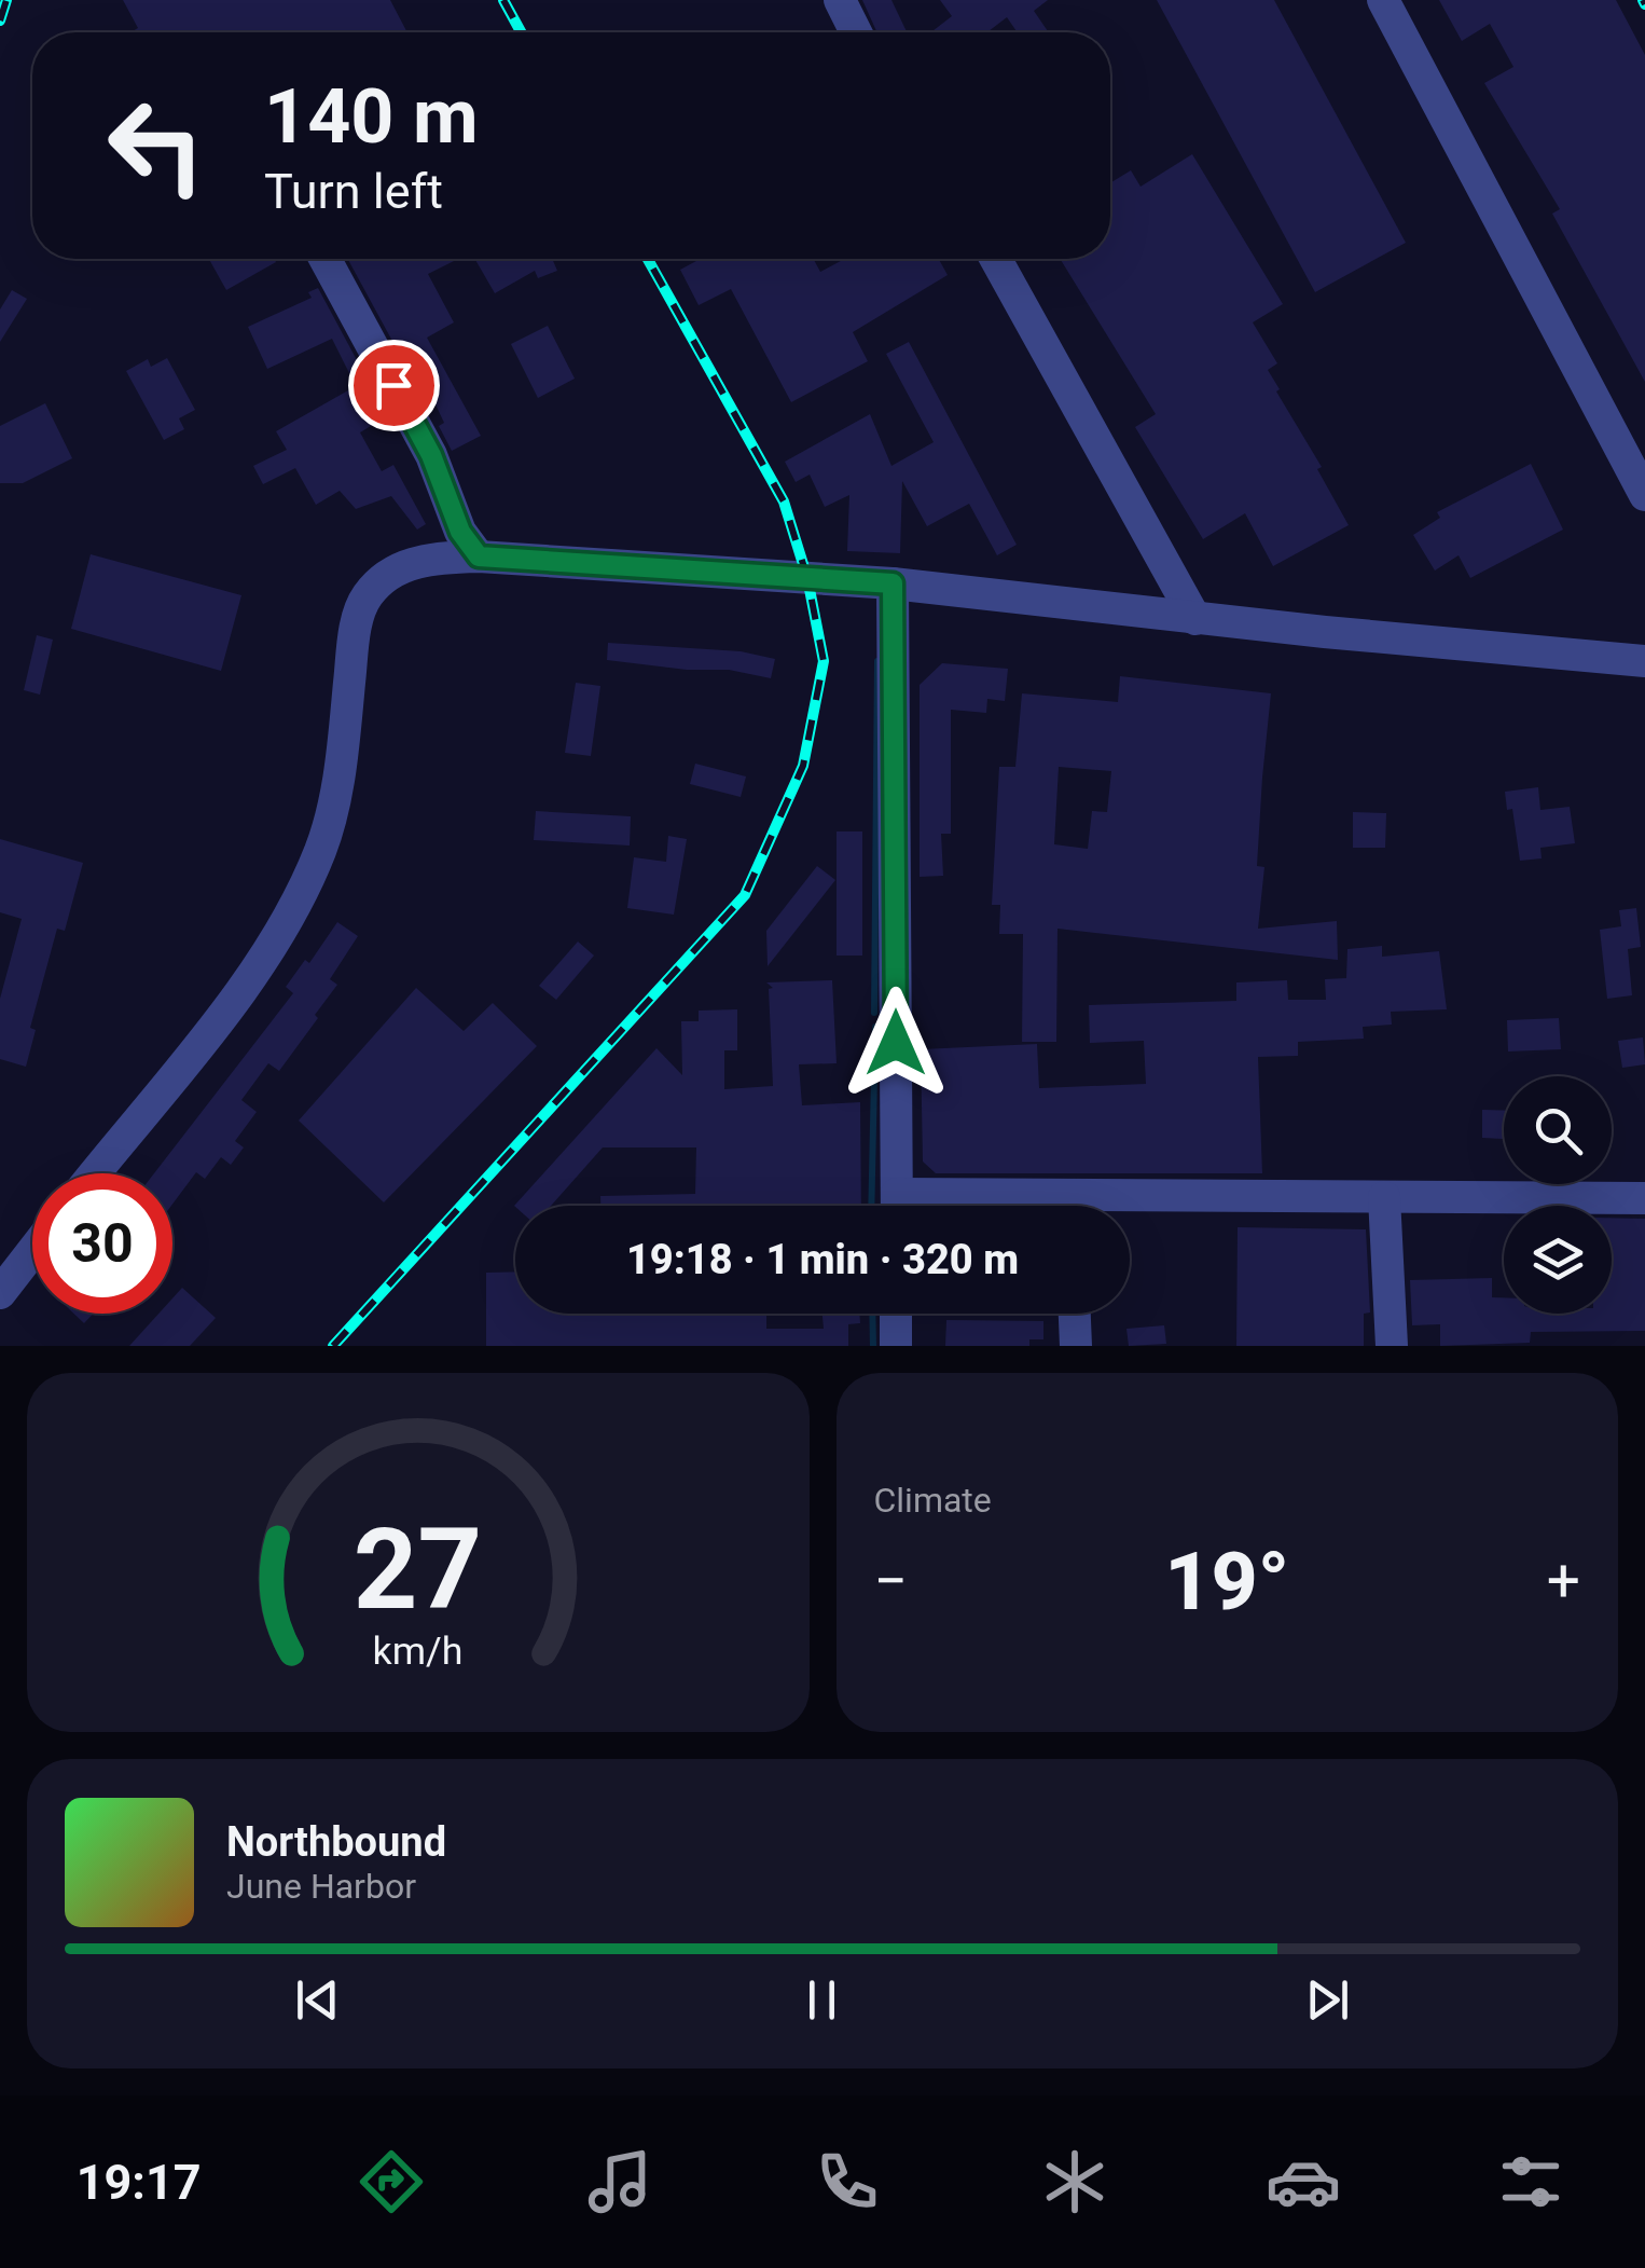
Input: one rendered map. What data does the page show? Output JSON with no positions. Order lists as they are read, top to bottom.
{
  "page": {
    "turn": ["140 m", "Turn left"],
    "limit": "30",
    "trip": "19:18 · 1 min · 320 m",
    "tile": "Climate",
    "heat": ["−", "19°", "+"],
    "song": ["Northbound", "June Harbor"],
    "tabs": "19:17",
    "gauge": ["27", "km/h"]
  }
}
